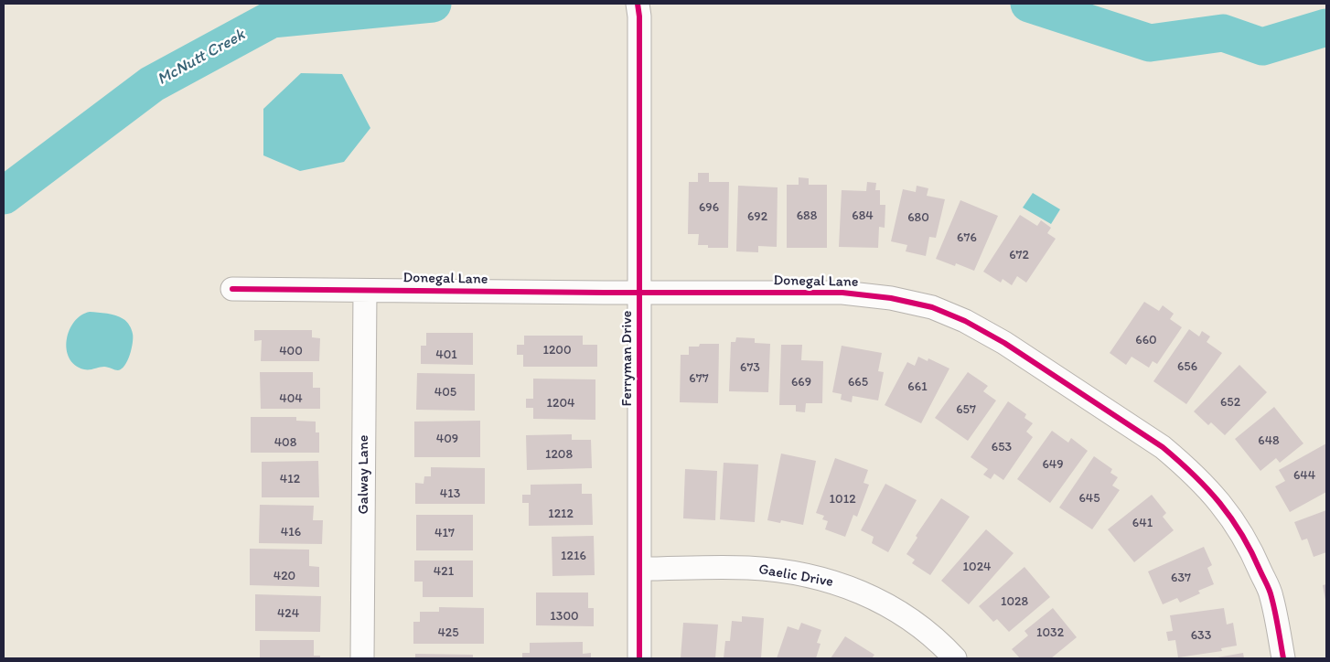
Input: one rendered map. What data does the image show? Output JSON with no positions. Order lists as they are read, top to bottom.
{
  "streets": {
    "street": [
      "Donegal Lane",
      "Ferryman Drive",
      "Galway Lane",
      "Gaelic Drive"
    ]
  },
  "crossings": [
    ["Donegal Lane", "Ferryman Drive"],
    ["Donegal Lane", "Galway Lane"],
    ["Ferryman Drive", "Gaelic Drive"]
  ],
  "water": ["McNutt Creek"],
  "house_numbers": [
    "696",
    "688",
    "684",
    "692",
    "680",
    "676",
    "672",
    "660",
    "1200",
    "400",
    "401",
    "656",
    "673",
    "677",
    "669",
    "665",
    "661",
    "405",
    "404",
    "652",
    "1204",
    "657",
    "409",
    "648",
    "408",
    "653",
    "1208",
    "649",
    "644",
    "412",
    "413",
    "645",
    "1012",
    "1212",
    "641",
    "416",
    "417",
    "1216",
    "1024",
    "421",
    "420",
    "637",
    "1028",
    "424",
    "1300",
    "425",
    "1032",
    "633"
  ]
}
